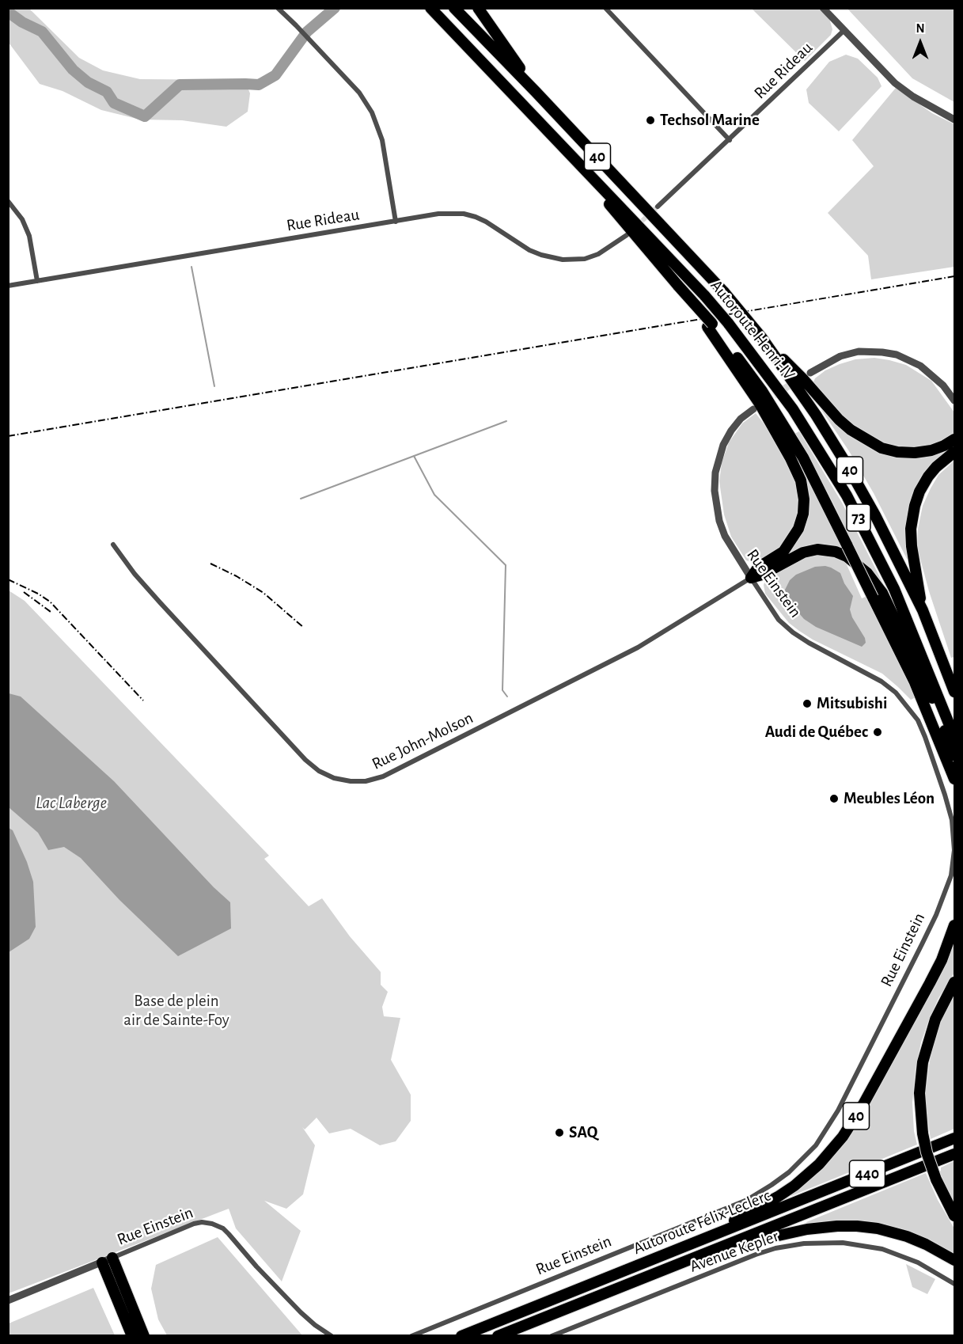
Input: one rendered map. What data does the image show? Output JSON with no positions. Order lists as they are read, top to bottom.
{
  "streets": {
    "highway": [
      "40",
      "Autoroute Henri-IV",
      "73",
      "440",
      "Autoroute Félix-Leclerc"
    ],
    "street": [
      "Rue Rideau",
      "Rue Einstein",
      "Rue John-Molson",
      "Avenue Kepler"
    ]
  },
  "crossings": [
    ["40", "Autoroute Henri-IV"],
    ["40", "Autoroute Félix-Leclerc"],
    ["Rue Einstein", "Rue John-Molson"]
  ],
  "water": ["Lac Laberge"],
  "parks": ["Base de plein air de Sainte-Foy"],
  "places": [
    "Techsol Marine",
    "Mitsubishi",
    "Audi de Québec",
    "Meubles Léon",
    "SAQ"
  ],
  "north": "top"
}
